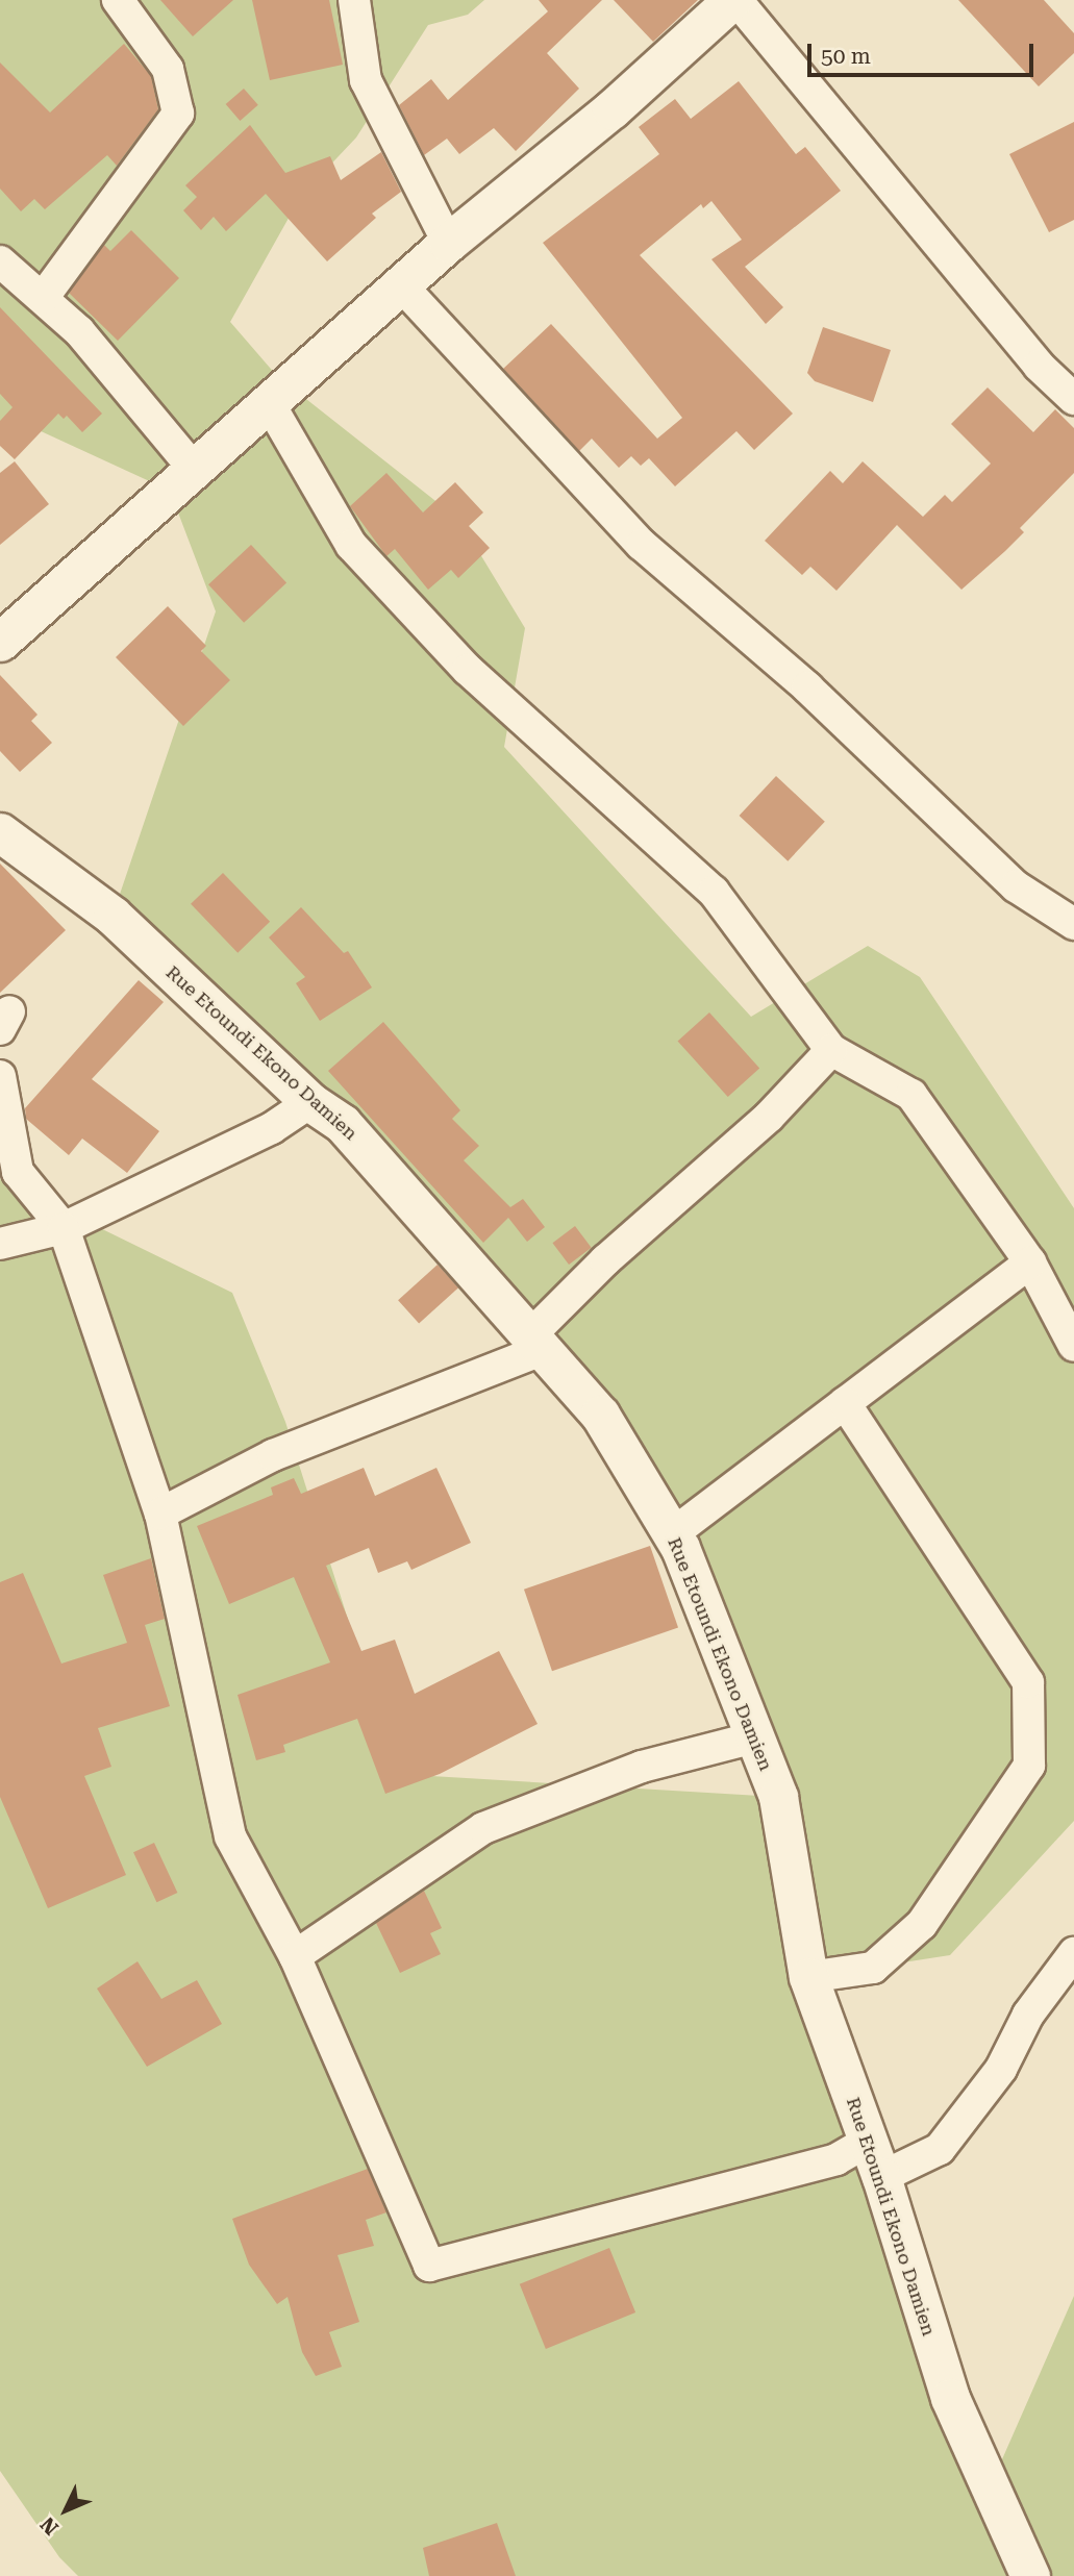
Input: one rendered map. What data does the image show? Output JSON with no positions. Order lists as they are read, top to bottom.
{
  "streets": {
    "street": ["Rue Etoundi Ekono Damien"]
  },
  "scale_bar": "50 m",
  "north": "bottom left"
}
